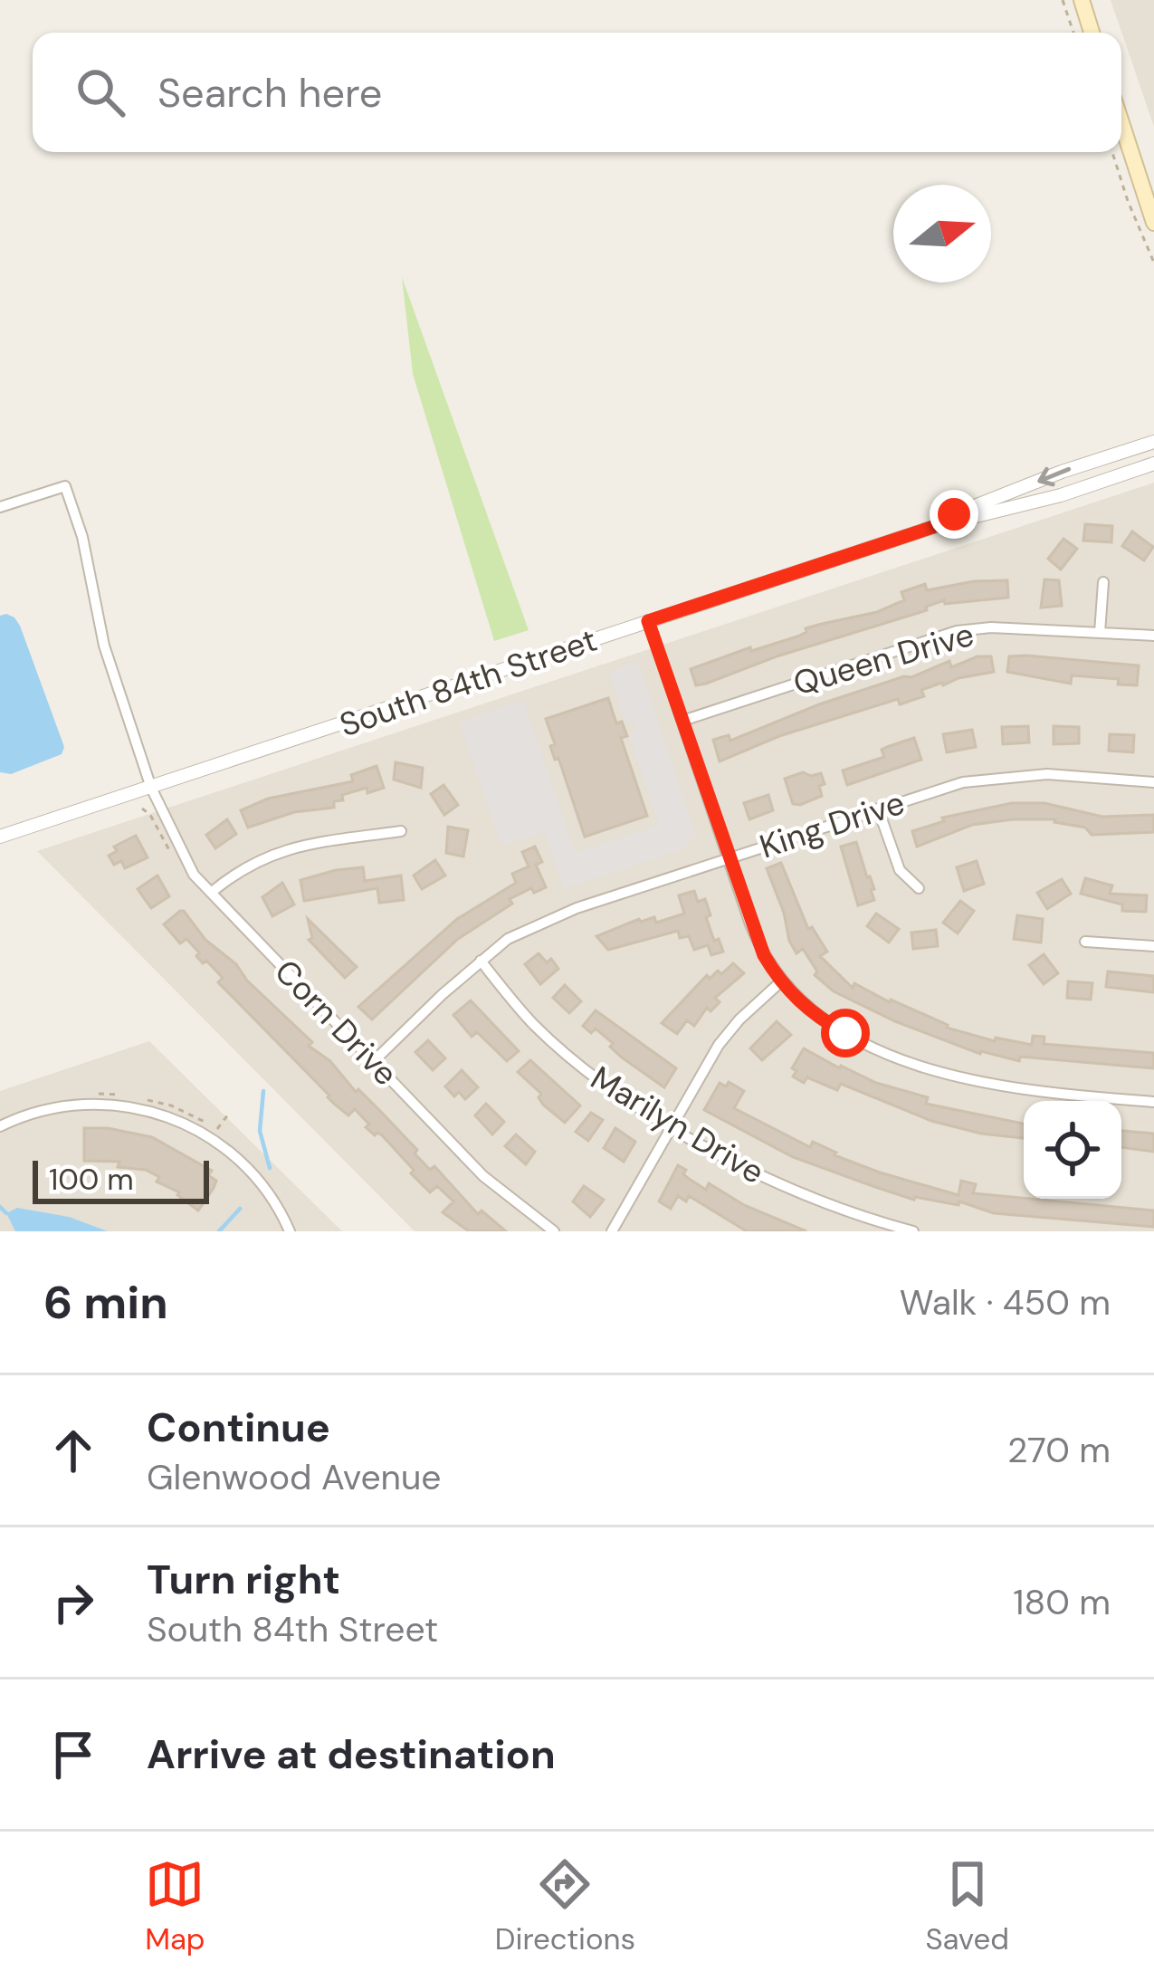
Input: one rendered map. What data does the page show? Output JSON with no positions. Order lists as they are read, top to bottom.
{
  "streets": {
    "street": [
      "Queen Drive",
      "South 84th Street",
      "King Drive",
      "Corn Drive",
      "Marilyn Drive"
    ]
  },
  "crossings": [
    ["South 84th Street", "Corn Drive"],
    ["King Drive", "Corn Drive"],
    ["King Drive", "Marilyn Drive"]
  ],
  "scale_bar": "100 m",
  "north": "right",
  "page": {
    "search": "Search here",
    "scale": "100 m",
    "heading": ["6 min", "Walk · 450 m"],
    "list": [
      ["Continue", "Glenwood Avenue", "270 m"],
      ["Turn right", "South 84th Street", "180 m"],
      "Arrive at destination"
    ],
    "nav": ["Map", "Directions", "Saved"]
  }
}
